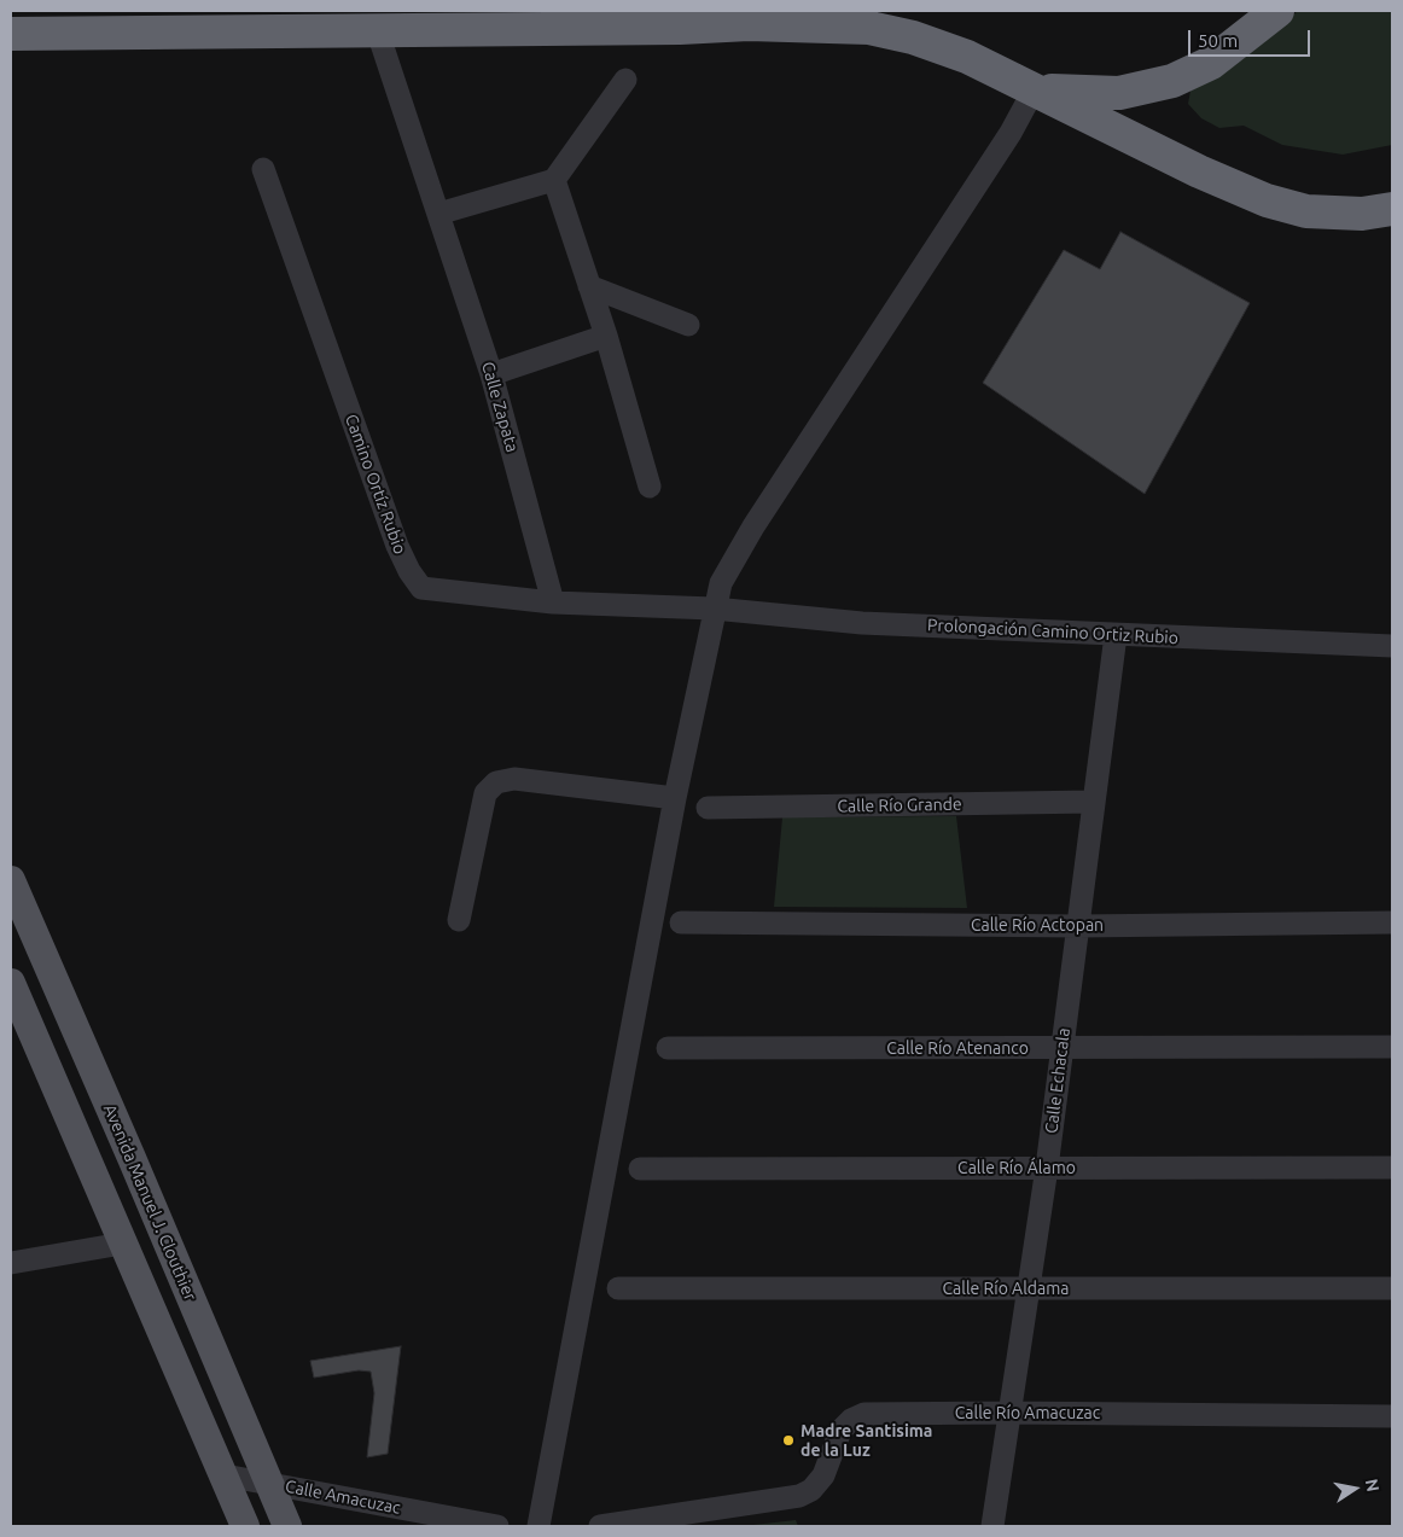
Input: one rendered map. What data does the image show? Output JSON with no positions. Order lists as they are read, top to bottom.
{
  "streets": {
    "main road": ["Avenida Manuel J. Clouthier"],
    "street": [
      "Calle Zapata",
      "Camino Ortíz Rubio",
      "Prolongación Camino Ortiz Rubio",
      "Calle Río Grande",
      "Calle Río Actopan",
      "Calle Río Atenanco",
      "Calle Echacala",
      "Calle Río Álamo",
      "Calle Río Aldama",
      "Calle Río Amacuzac",
      "Calle Amacuzac"
    ]
  },
  "crossings": [
    ["Calle Zapata", "Camino Ortíz Rubio"],
    ["Camino Ortíz Rubio", "Prolongación Camino Ortiz Rubio"],
    ["Prolongación Camino Ortiz Rubio", "Calle Echacala"],
    ["Calle Río Grande", "Calle Echacala"],
    ["Calle Río Actopan", "Calle Echacala"],
    ["Calle Río Atenanco", "Calle Echacala"],
    ["Calle Echacala", "Calle Río Álamo"],
    ["Calle Echacala", "Calle Río Aldama"],
    ["Calle Echacala", "Calle Río Amacuzac"],
    ["Avenida Manuel J. Clouthier", "Calle Amacuzac"]
  ],
  "places": ["Madre Santisima de la Luz"],
  "scale_bar": "50 m",
  "north": "right"
}
